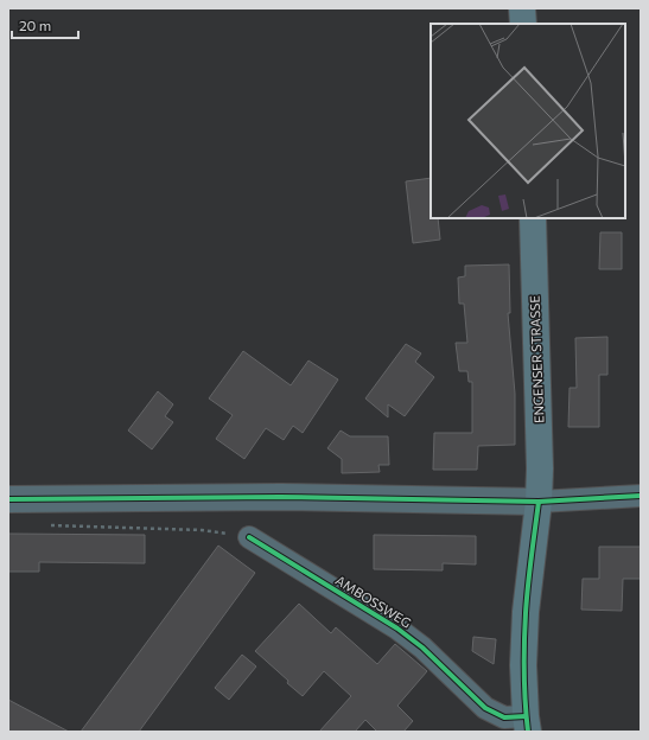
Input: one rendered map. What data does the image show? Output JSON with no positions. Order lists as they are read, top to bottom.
{
  "streets": {
    "main road": ["ENGENSER STRASSE"],
    "street": ["AMBOSSWEG"]
  },
  "crossings": [
    ["ENGENSER STRASSE", "AMBOSSWEG"]
  ],
  "scale_bar": "20 m"
}
